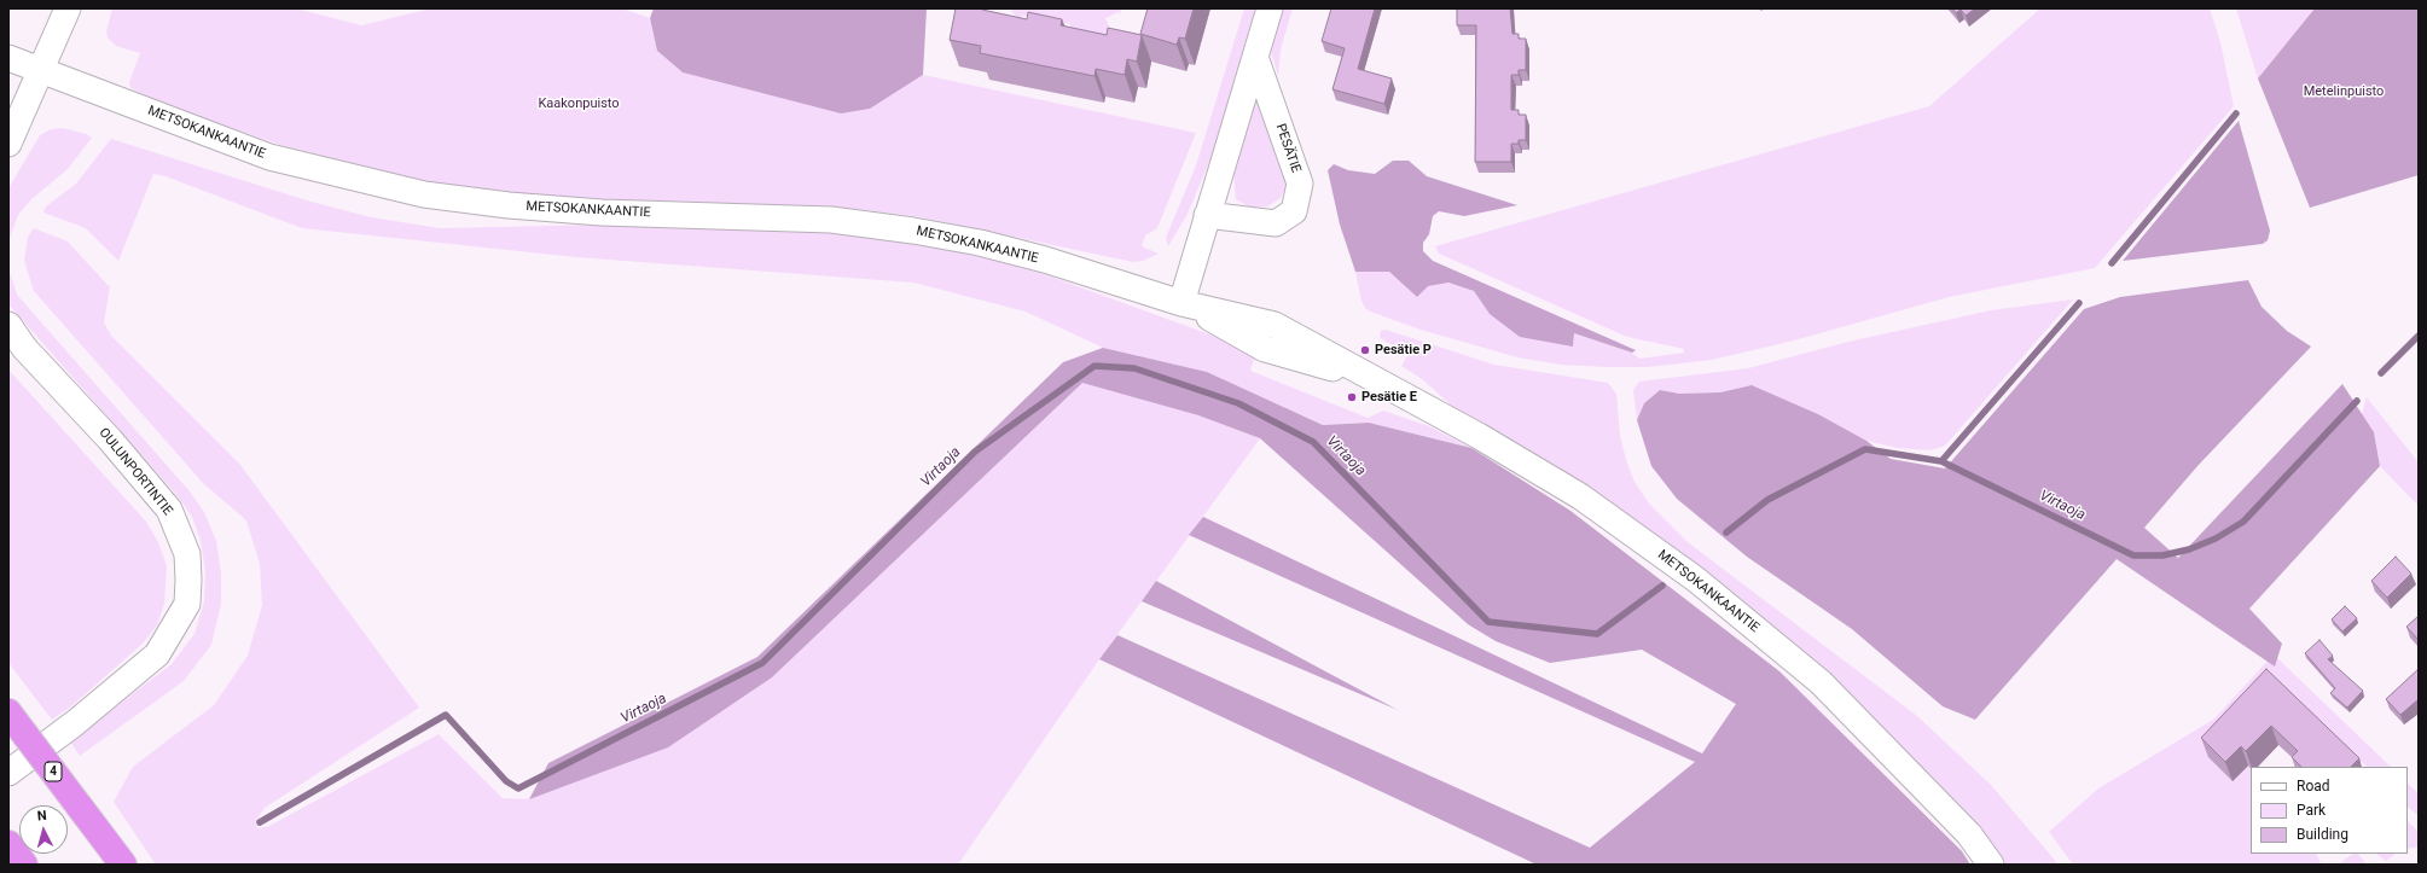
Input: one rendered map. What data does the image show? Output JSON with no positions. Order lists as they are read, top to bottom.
{
  "streets": {
    "highway": ["4"],
    "street": ["METSOKANKAANTIE", "PESÄTIE", "OULUNPORTINTIE"]
  },
  "water": ["Virtaoja"],
  "parks": ["Metelinpuisto", "Kaakonpuisto"],
  "places": ["Pesätie P", "Pesätie E"],
  "legend": ["Road", "Park", "Building"],
  "north": "top"
}
